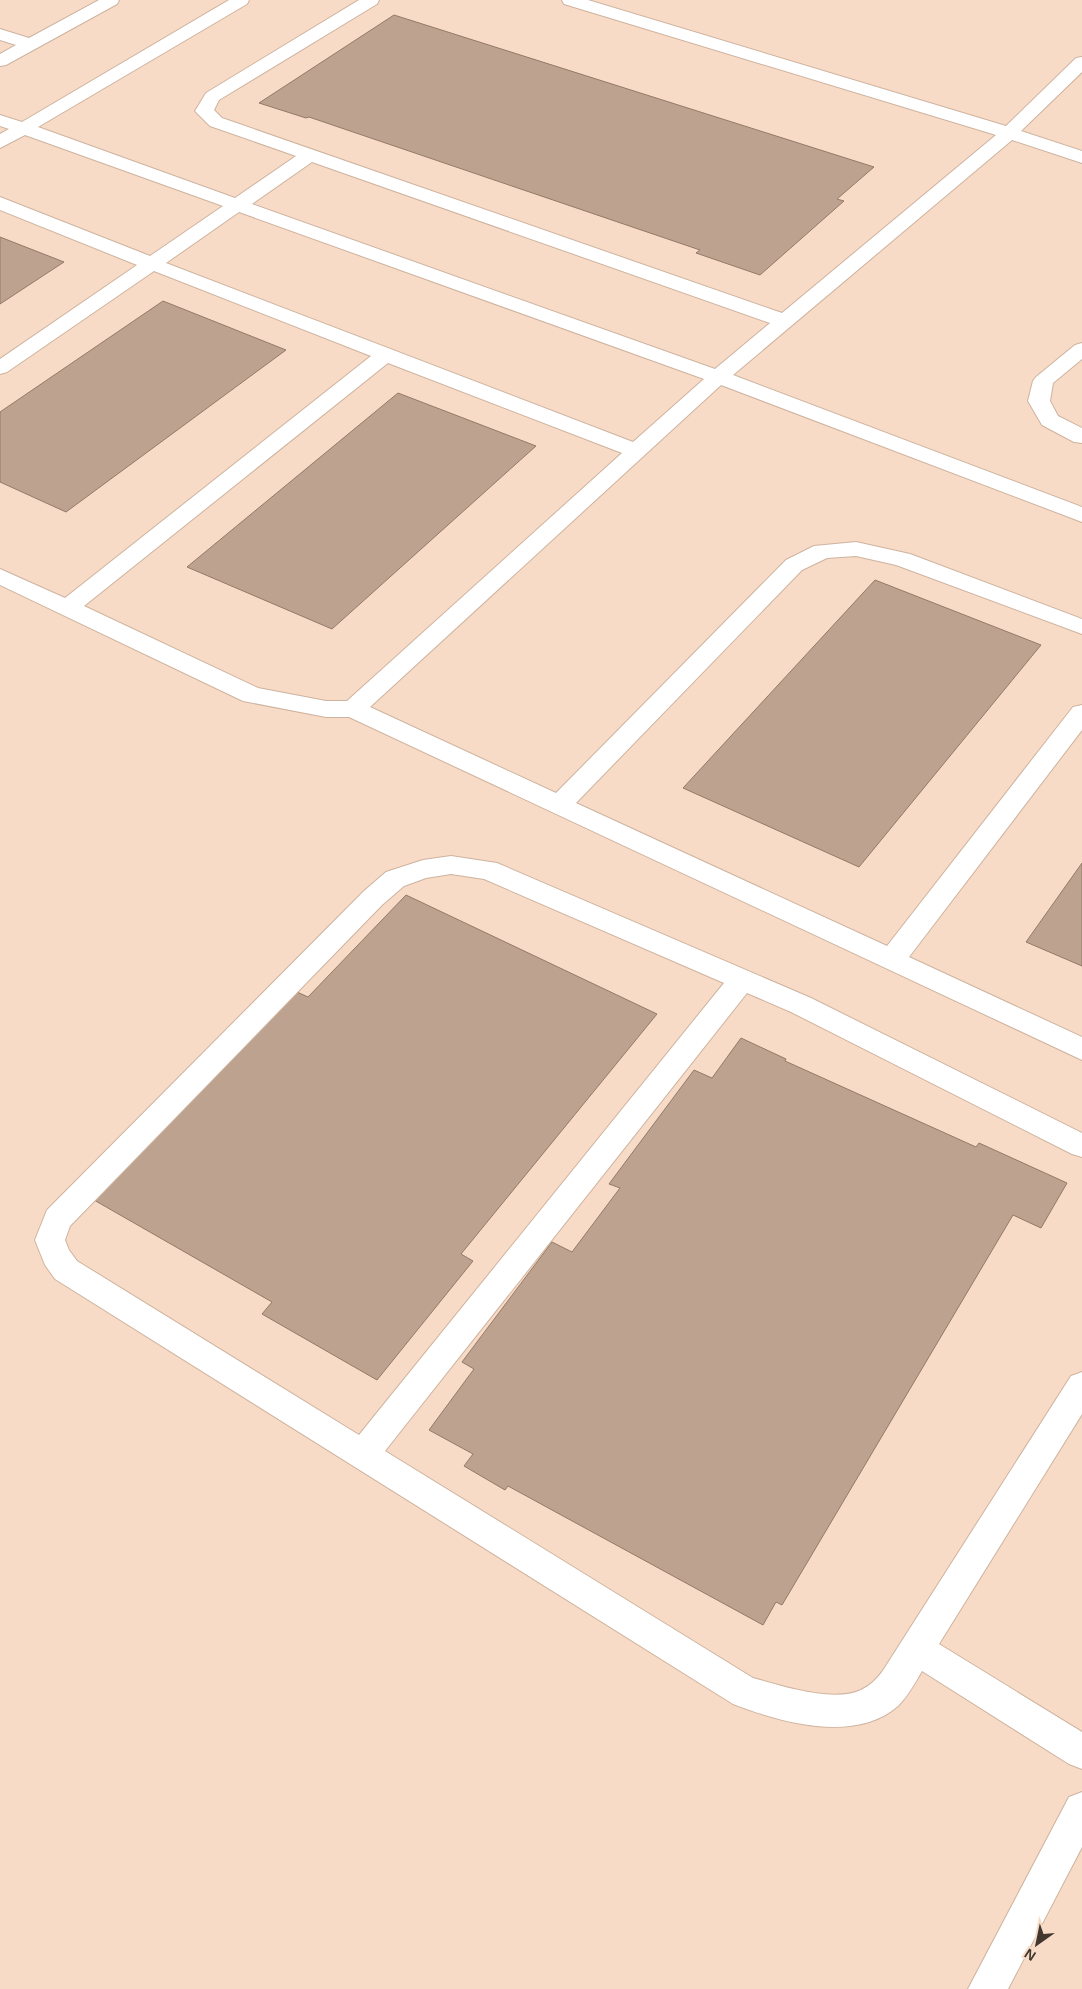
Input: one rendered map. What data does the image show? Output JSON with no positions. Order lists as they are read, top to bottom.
{
  "north": "bottom left"
}
